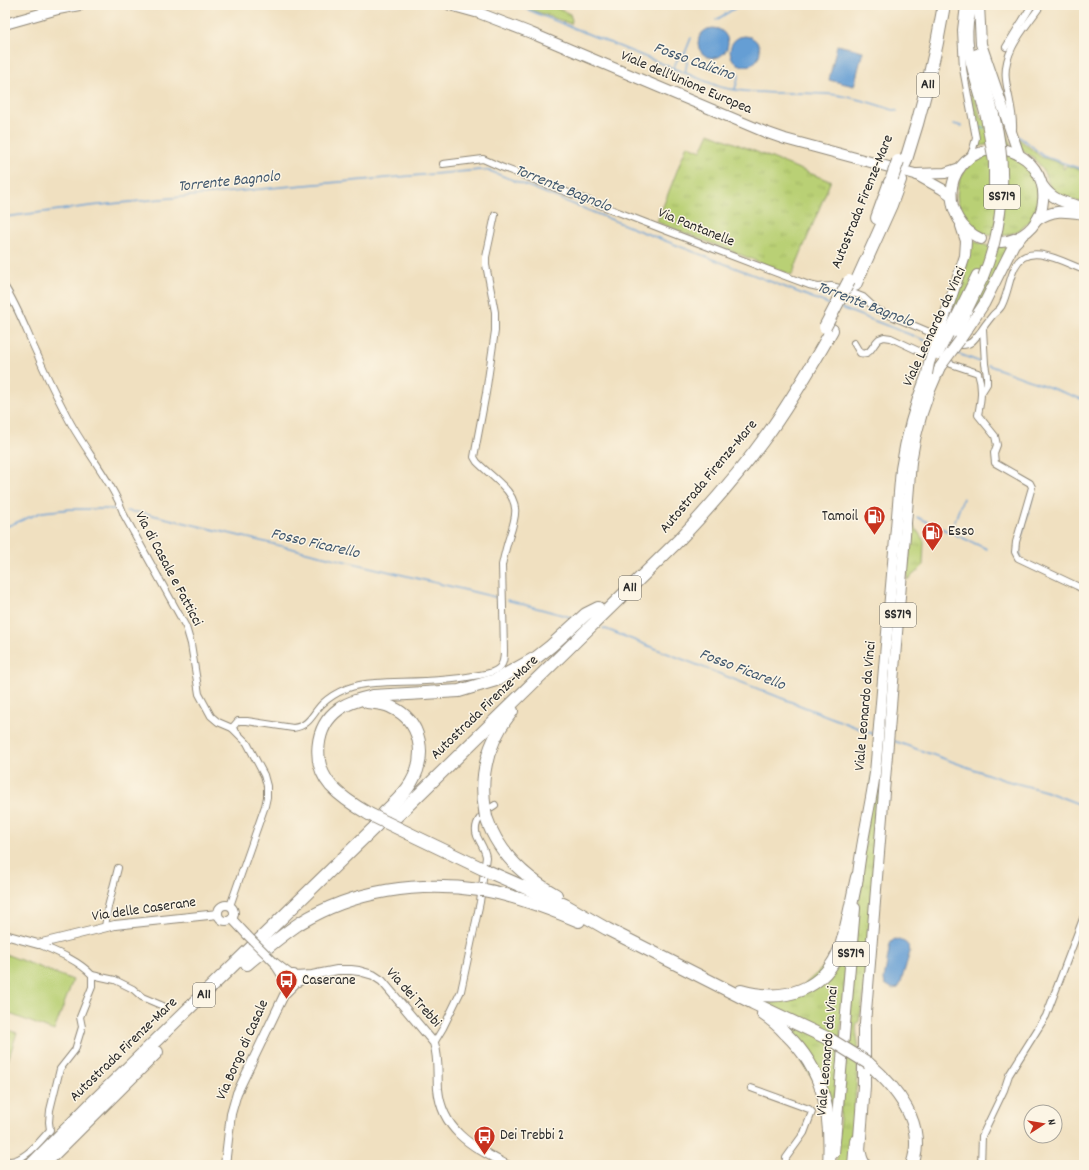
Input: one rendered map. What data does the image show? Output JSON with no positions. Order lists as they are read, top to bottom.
{
  "streets": {
    "highway": ["A11", "Autostrada Firenze-Mare"],
    "main road": ["Viale dell'Unione Europea", "SS719", "Viale Leonardo da Vinci"],
    "street": [
      "Via Pantanelle",
      "Via di Casale e Fatticci",
      "Via delle Caserane",
      "Via dei Trebbi",
      "Via Borgo di Casale"
    ]
  },
  "crossings": [
    ["Via Pantanelle", "Viale Leonardo da Vinci"],
    ["Via di Casale e Fatticci", "Via delle Caserane"],
    ["Via dei Trebbi", "Via Borgo di Casale"]
  ],
  "water": ["Fosso Calicino", "Torrente Bagnolo", "Fosso Ficarello"],
  "places": {
    "fuel station": ["Tamoil", "Esso"],
    "bus stop": ["Caserane", "Dei Trebbi 2"]
  },
  "north": "right"
}
